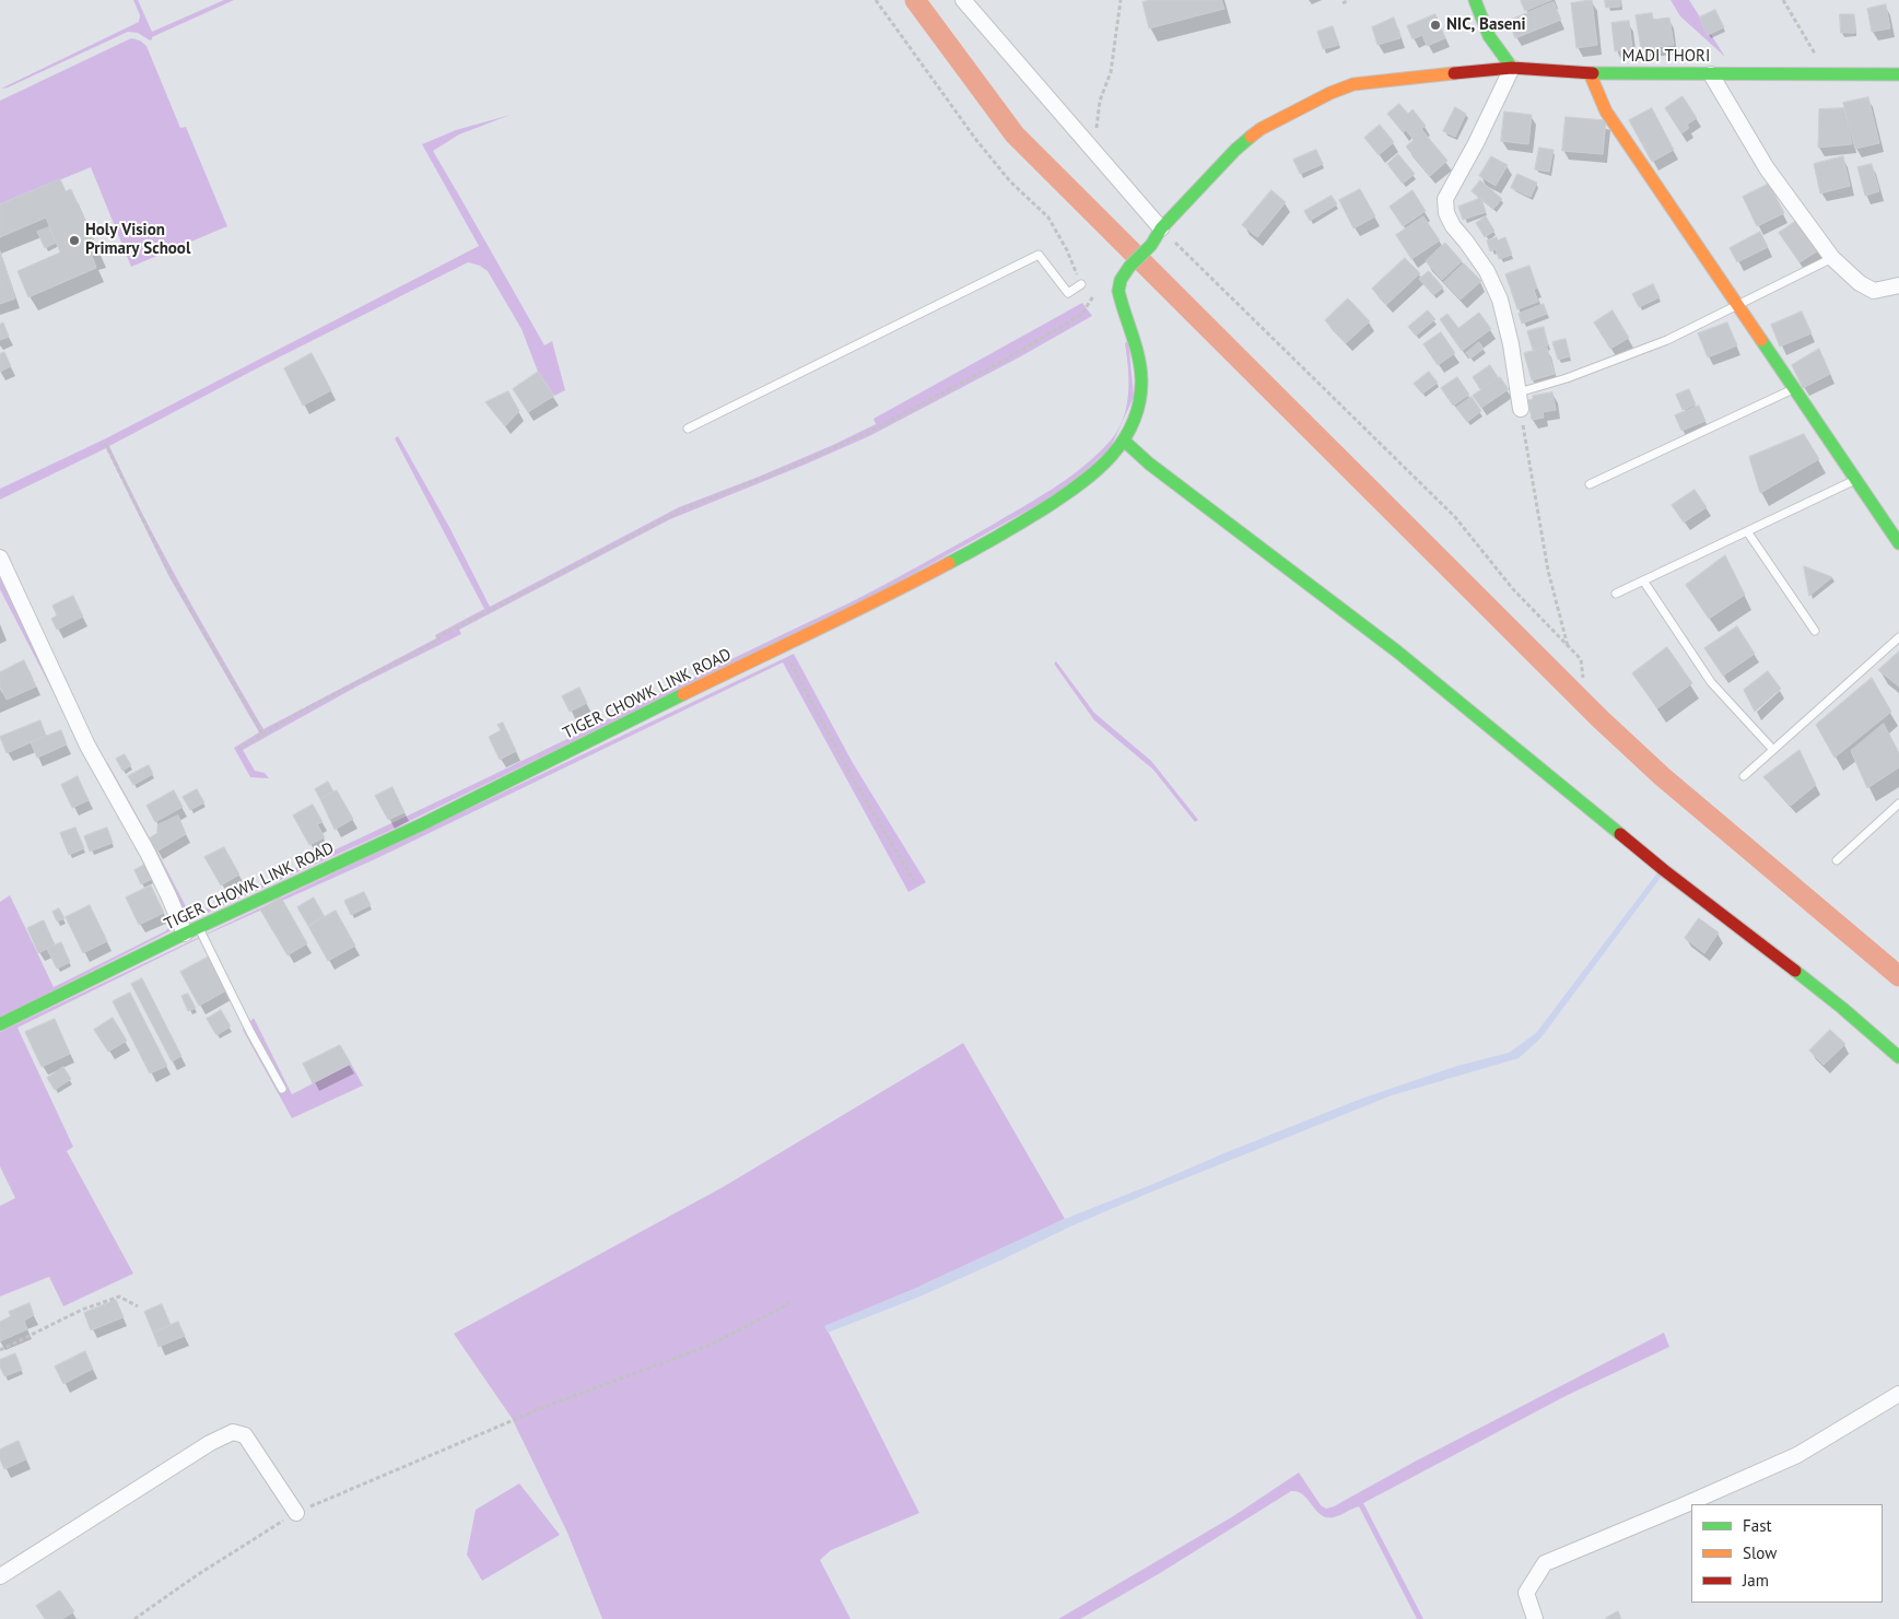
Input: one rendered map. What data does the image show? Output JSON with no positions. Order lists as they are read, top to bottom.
{
  "streets": {
    "street": ["MADI THORI", "TIGER CHOWK LINK ROAD"]
  },
  "crossings": [
    ["MADI THORI", "TIGER CHOWK LINK ROAD"]
  ],
  "places": ["NIC, Baseni", "Holy Vision Primary School"],
  "legend": ["Fast", "Slow", "Jam"]
}
